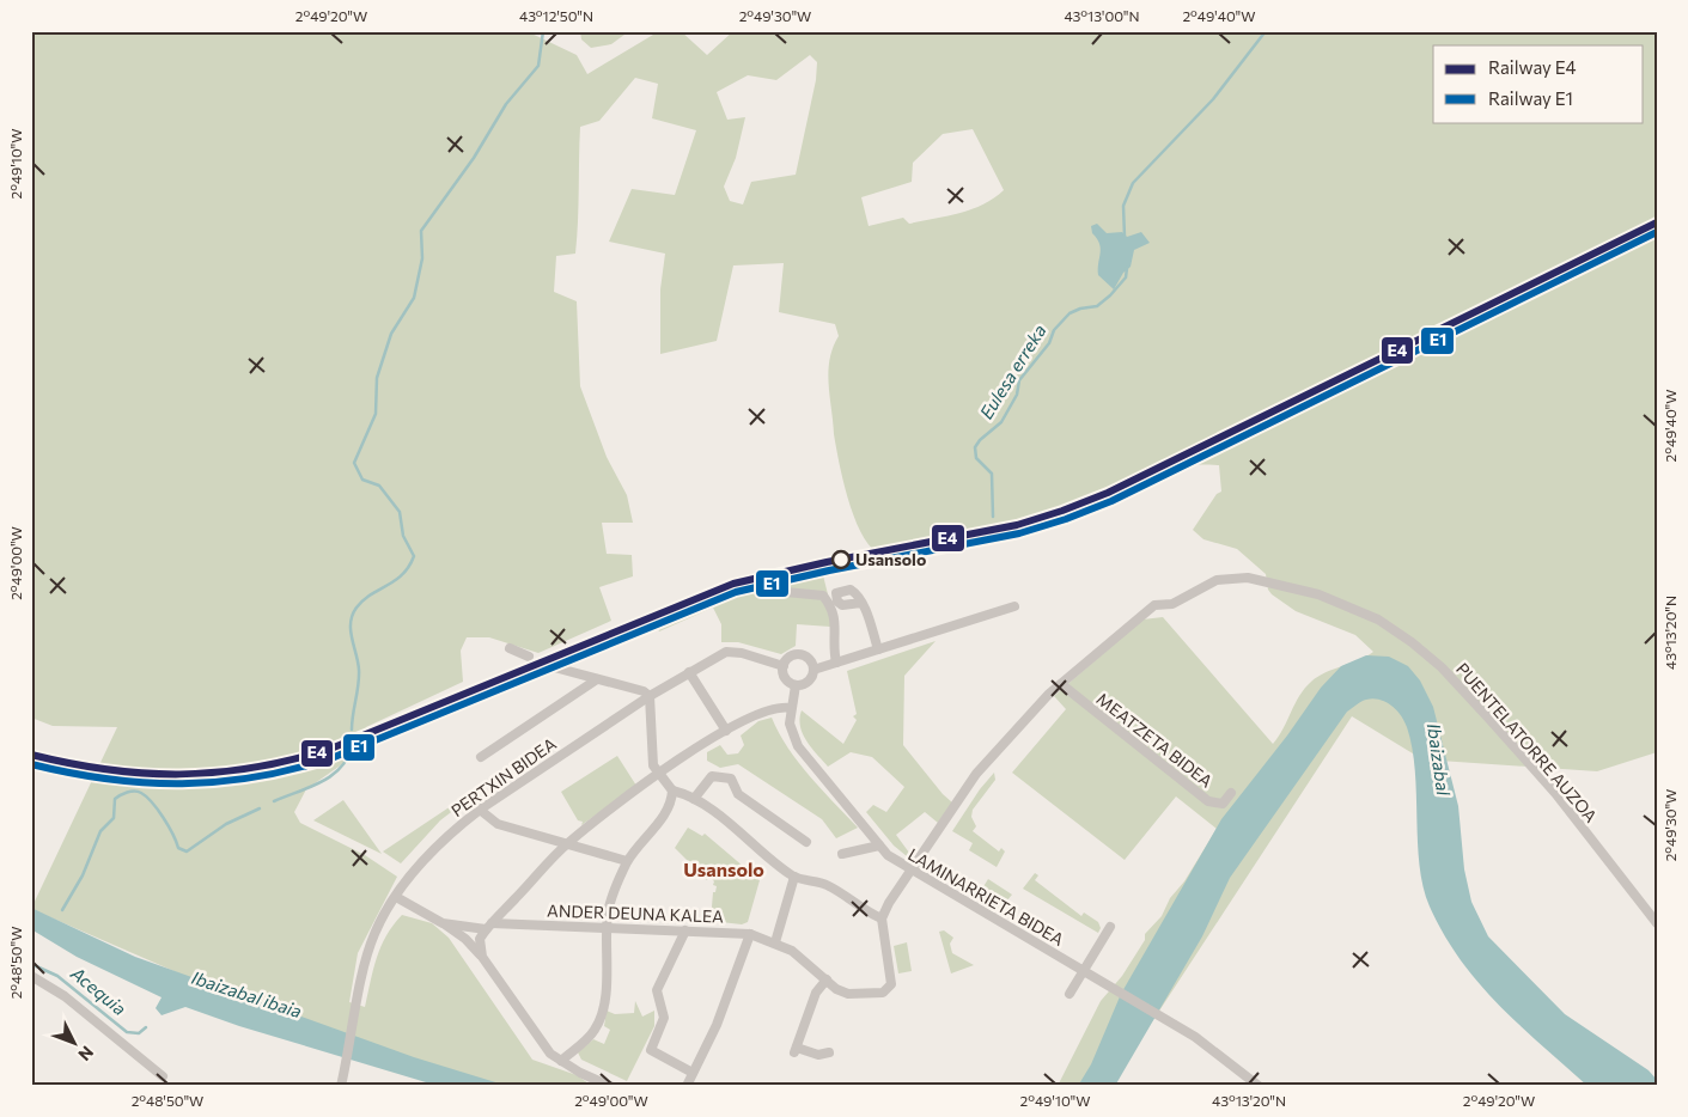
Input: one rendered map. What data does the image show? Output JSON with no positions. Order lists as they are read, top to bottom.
{
  "streets": {
    "street": [
      "MEATZETA BIDEA",
      "PUENTELATORRE AUZOA",
      "PERTXIN BIDEA",
      "LAMINARRIETA BIDEA",
      "ANDER DEUNA KALEA"
    ]
  },
  "crossings": [
    ["MEATZETA BIDEA", "PUENTELATORRE AUZOA"],
    ["PERTXIN BIDEA", "LAMINARRIETA BIDEA"]
  ],
  "districts": ["Usansolo"],
  "water": [
    "Eulesa erreka",
    "Ibaizabal",
    "Acequia",
    "Ibaizabal ibaia"
  ],
  "places": ["Usansolo"],
  "lines": ["rail line E4", "rail line E1"],
  "legend": ["Railway E4", "Railway E1"],
  "north": "bottom right",
  "coordinates": [
    "2°49'20\"W",
    "43°12'50\"N",
    "2°49'30\"W",
    "43°13'00\"N",
    "2°49'40\"W",
    "2°49'10\"W",
    "2°49'00\"W",
    "43°13'20\"N",
    "2°48'50\"W"
  ]
}
